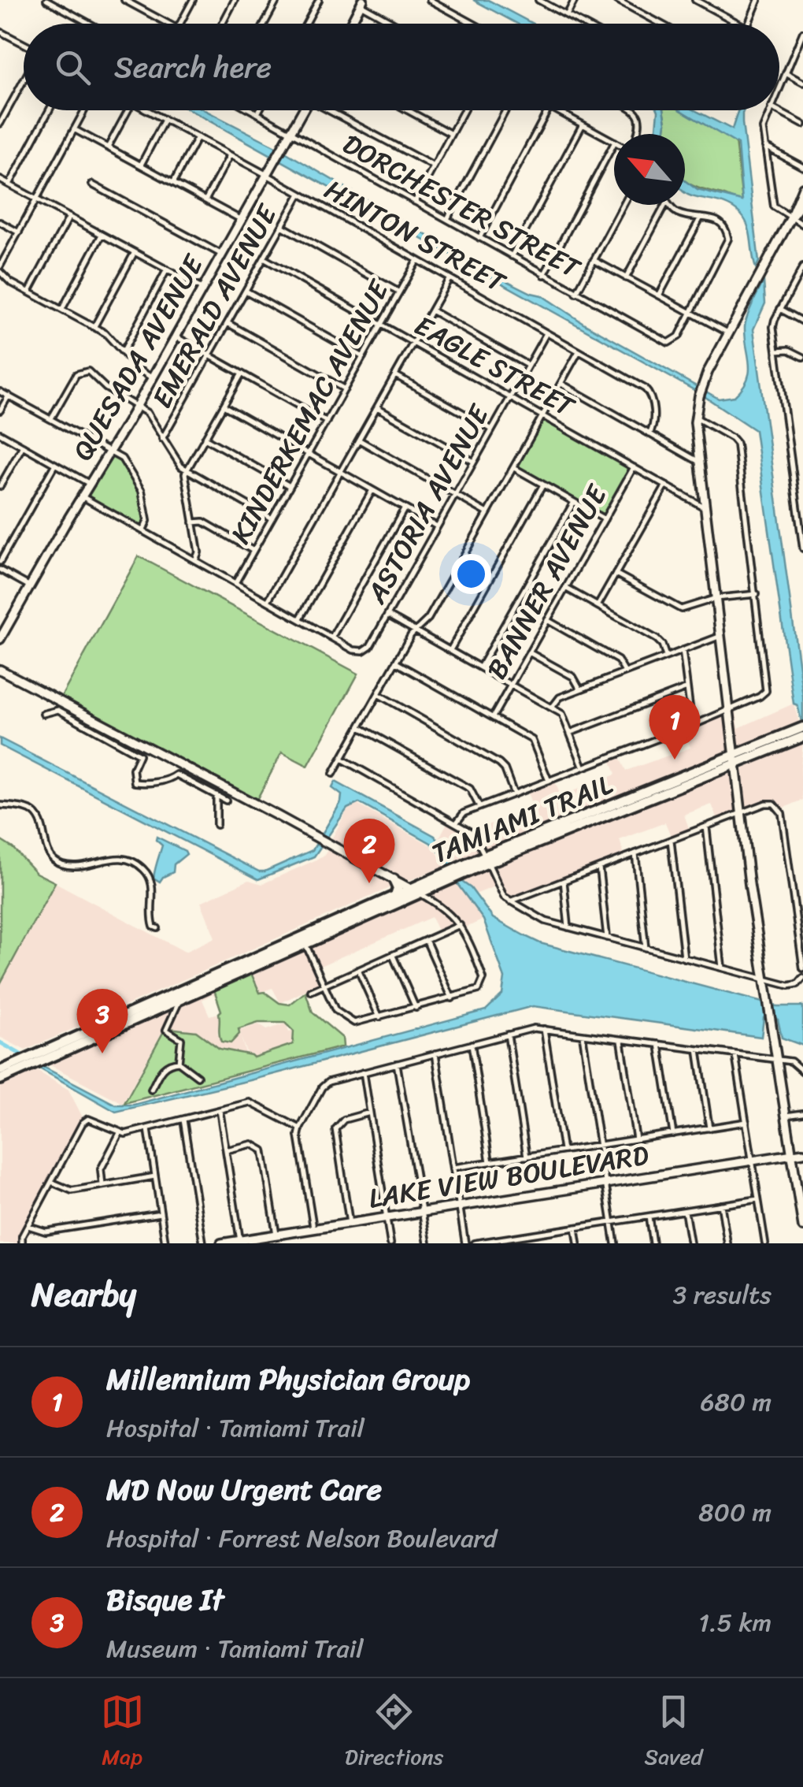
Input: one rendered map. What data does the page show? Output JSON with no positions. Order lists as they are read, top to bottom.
{
  "streets": {
    "main road": ["TAMIAMI TRAIL"],
    "street": [
      "DORCHESTER STREET",
      "HINTON STREET",
      "EMERALD AVENUE",
      "QUESADA AVENUE",
      "EAGLE STREET",
      "KINDERKEMAC AVENUE",
      "ASTORIA AVENUE",
      "BANNER AVENUE",
      "LAKE VIEW BOULEVARD"
    ]
  },
  "crossings": [
    ["DORCHESTER STREET", "QUESADA AVENUE"],
    ["HINTON STREET", "EMERALD AVENUE"],
    ["HINTON STREET", "QUESADA AVENUE"],
    ["HINTON STREET", "KINDERKEMAC AVENUE"],
    ["HINTON STREET", "ASTORIA AVENUE"],
    ["EMERALD AVENUE", "EAGLE STREET"],
    ["EAGLE STREET", "KINDERKEMAC AVENUE"],
    ["EAGLE STREET", "ASTORIA AVENUE"],
    ["EAGLE STREET", "BANNER AVENUE"]
  ],
  "north": "top left",
  "page": {
    "search": "Search here",
    "pins": ["1", "2", "3"],
    "heading": ["Nearby", "3 results"],
    "list": [
      {
        "mark": "1",
        "name": "Millennium Physician Group",
        "note": "Hospital · Tamiami Trail",
        "value": "680 m"
      },
      {
        "mark": "2",
        "name": "MD Now Urgent Care",
        "note": "Hospital · Forrest Nelson Boulevard",
        "value": "800 m"
      },
      {
        "mark": "3",
        "name": "Bisque It",
        "note": "Museum · Tamiami Trail",
        "value": "1.5 km"
      }
    ],
    "nav": ["Map", "Directions", "Saved"]
  }
}
